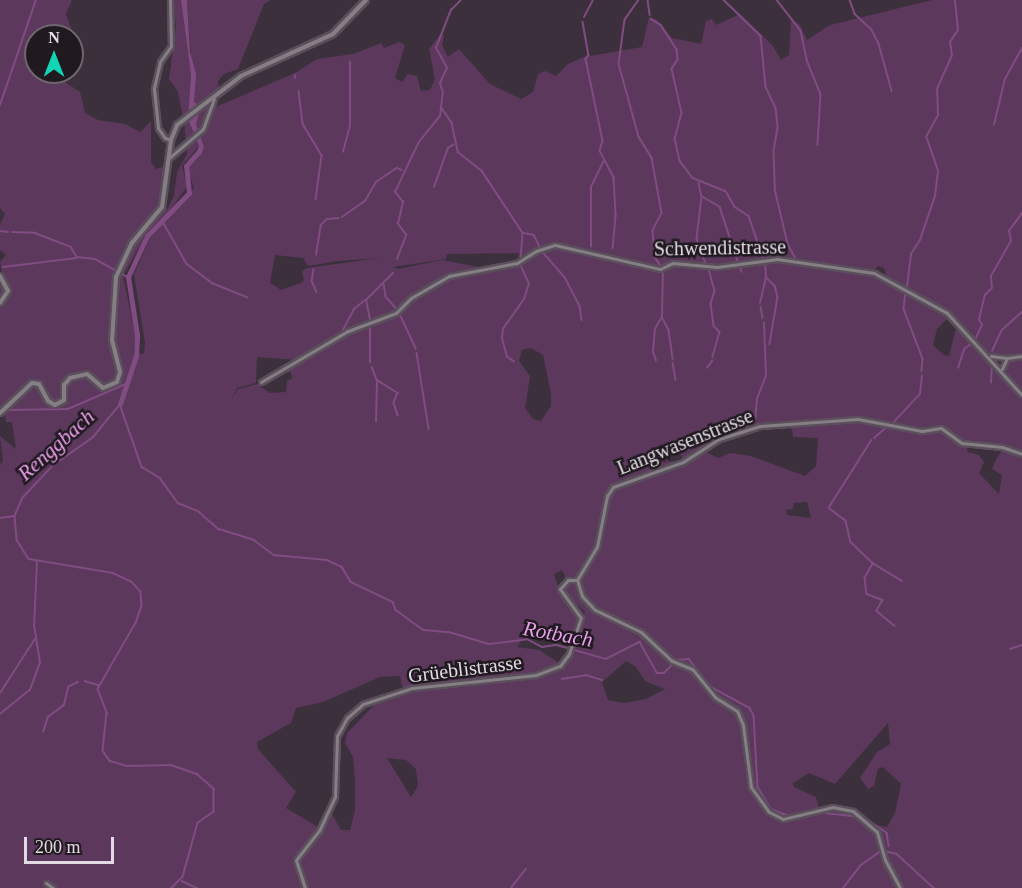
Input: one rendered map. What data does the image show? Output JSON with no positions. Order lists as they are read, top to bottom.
{
  "streets": {
    "street": ["Schwendistrasse", "Langwasenstrasse", "Grüeblistrasse"]
  },
  "crossings": [
    ["Langwasenstrasse", "Grüeblistrasse"]
  ],
  "water": ["Renggbach", "Rotbach"],
  "scale_bar": "200 m",
  "north": "top"
}
